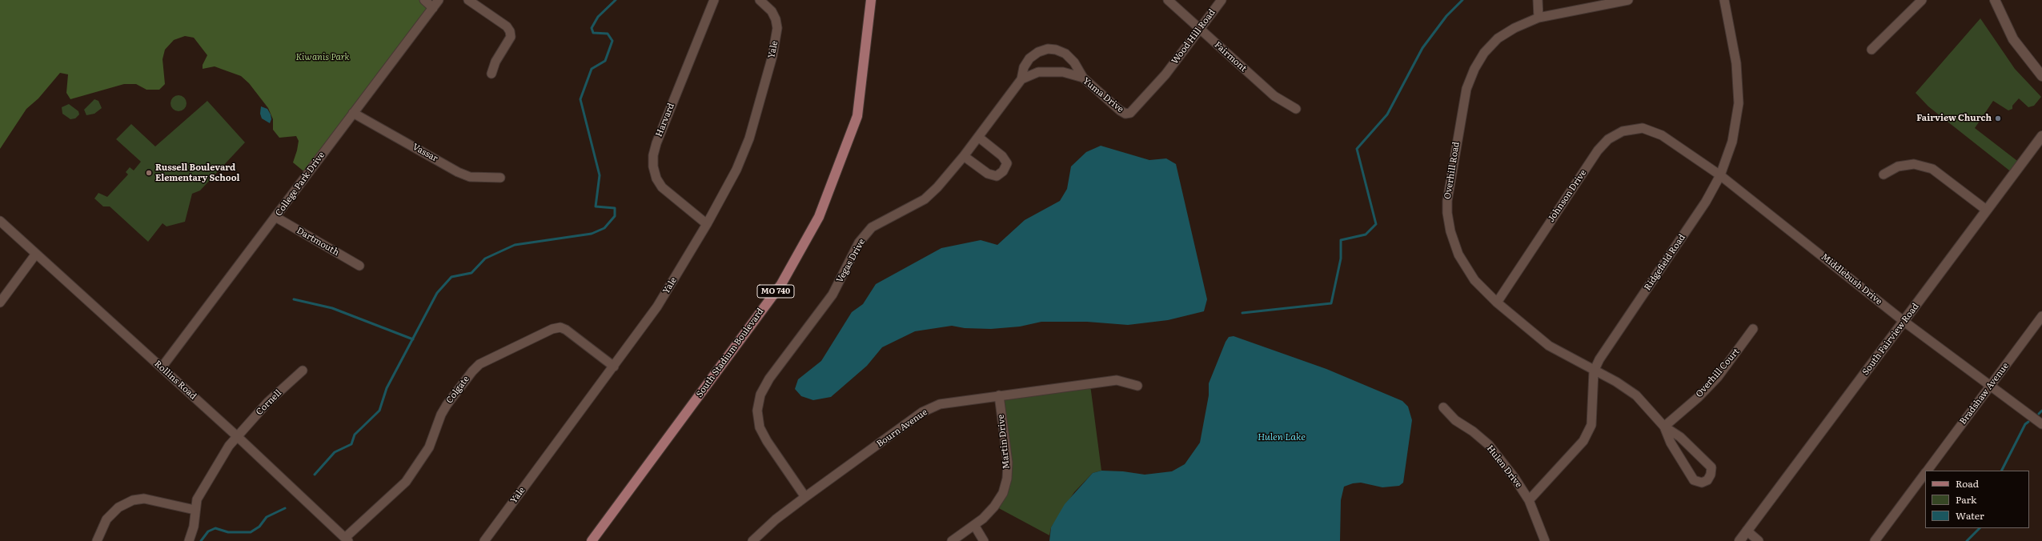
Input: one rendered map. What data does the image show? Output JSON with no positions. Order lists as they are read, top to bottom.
{
  "streets": {
    "main road": ["MO 740", "South Stadium Boulevard"],
    "street": [
      "Wood Hill Road",
      "Yale",
      "Fairmont",
      "Yuma Drive",
      "Harvard",
      "Vassar",
      "Overhill Road",
      "College Park Drive",
      "Johnson Drive",
      "Dartmouth",
      "Vegas Drive",
      "Ridgefield Road",
      "Middlebush Drive",
      "South Fairview Road",
      "Overhill Court",
      "Rollins Road",
      "Colgate",
      "Bradshaw Avenue",
      "Cornell",
      "Bourn Avenue",
      "Martin Drive",
      "Hulen Drive"
    ]
  },
  "crossings": [
    ["Wood Hill Road", "Fairmont"],
    ["Wood Hill Road", "Yuma Drive"],
    ["Yale", "Harvard"],
    ["Yale", "Colgate"],
    ["Yuma Drive", "Vegas Drive"],
    ["Vassar", "College Park Drive"],
    ["Overhill Road", "Johnson Drive"],
    ["Overhill Road", "Ridgefield Road"],
    ["Overhill Road", "Overhill Court"],
    ["College Park Drive", "Dartmouth"],
    ["College Park Drive", "Rollins Road"],
    ["Johnson Drive", "Middlebush Drive"],
    ["Vegas Drive", "Bourn Avenue"],
    ["Ridgefield Road", "Middlebush Drive"],
    ["Ridgefield Road", "Hulen Drive"],
    ["Middlebush Drive", "South Fairview Road"],
    ["Middlebush Drive", "Bradshaw Avenue"],
    ["Rollins Road", "Colgate"],
    ["Rollins Road", "Cornell"],
    ["Bourn Avenue", "Martin Drive"]
  ],
  "water": ["Hulen Lake"],
  "parks": ["Kiwanis Park"],
  "places": ["Fairview Church", "Russell Boulevard Elementary School"],
  "legend": ["Road", "Park", "Water"]
}
